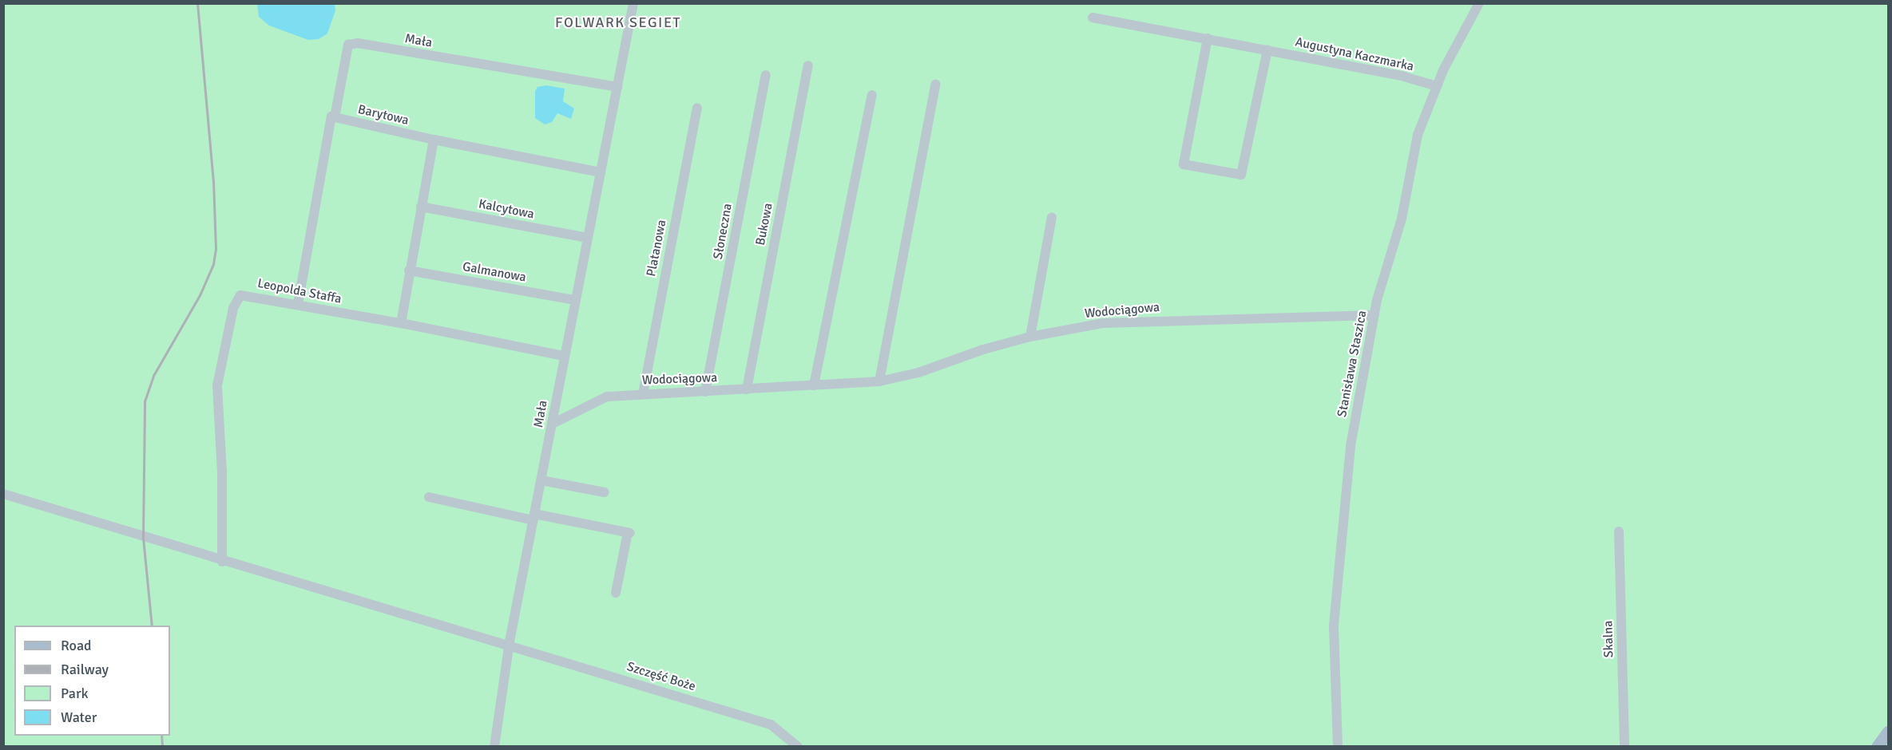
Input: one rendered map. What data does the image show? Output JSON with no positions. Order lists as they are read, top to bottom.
{
  "streets": {
    "street": [
      "Mała",
      "Augustyna Kaczmarka",
      "Barytowa",
      "Kalcytowa",
      "Bukowa",
      "Słoneczna",
      "Platanowa",
      "Galmanowa",
      "Leopolda Staffa",
      "Wodociągowa",
      "Stanisława Staszica",
      "Skalna",
      "Szczęść Boże"
    ]
  },
  "crossings": [
    ["Mała", "Barytowa"],
    ["Mała", "Kalcytowa"],
    ["Mała", "Galmanowa"],
    ["Mała", "Leopolda Staffa"],
    ["Mała", "Wodociągowa"],
    ["Mała", "Szczęść Boże"],
    ["Augustyna Kaczmarka", "Stanisława Staszica"],
    ["Bukowa", "Wodociągowa"],
    ["Słoneczna", "Wodociągowa"],
    ["Platanowa", "Wodociągowa"],
    ["Wodociągowa", "Stanisława Staszica"]
  ],
  "districts": ["FOLWARK SEGIET"],
  "legend": [
    "Road",
    "Railway",
    "Park",
    "Water"
  ]
}
